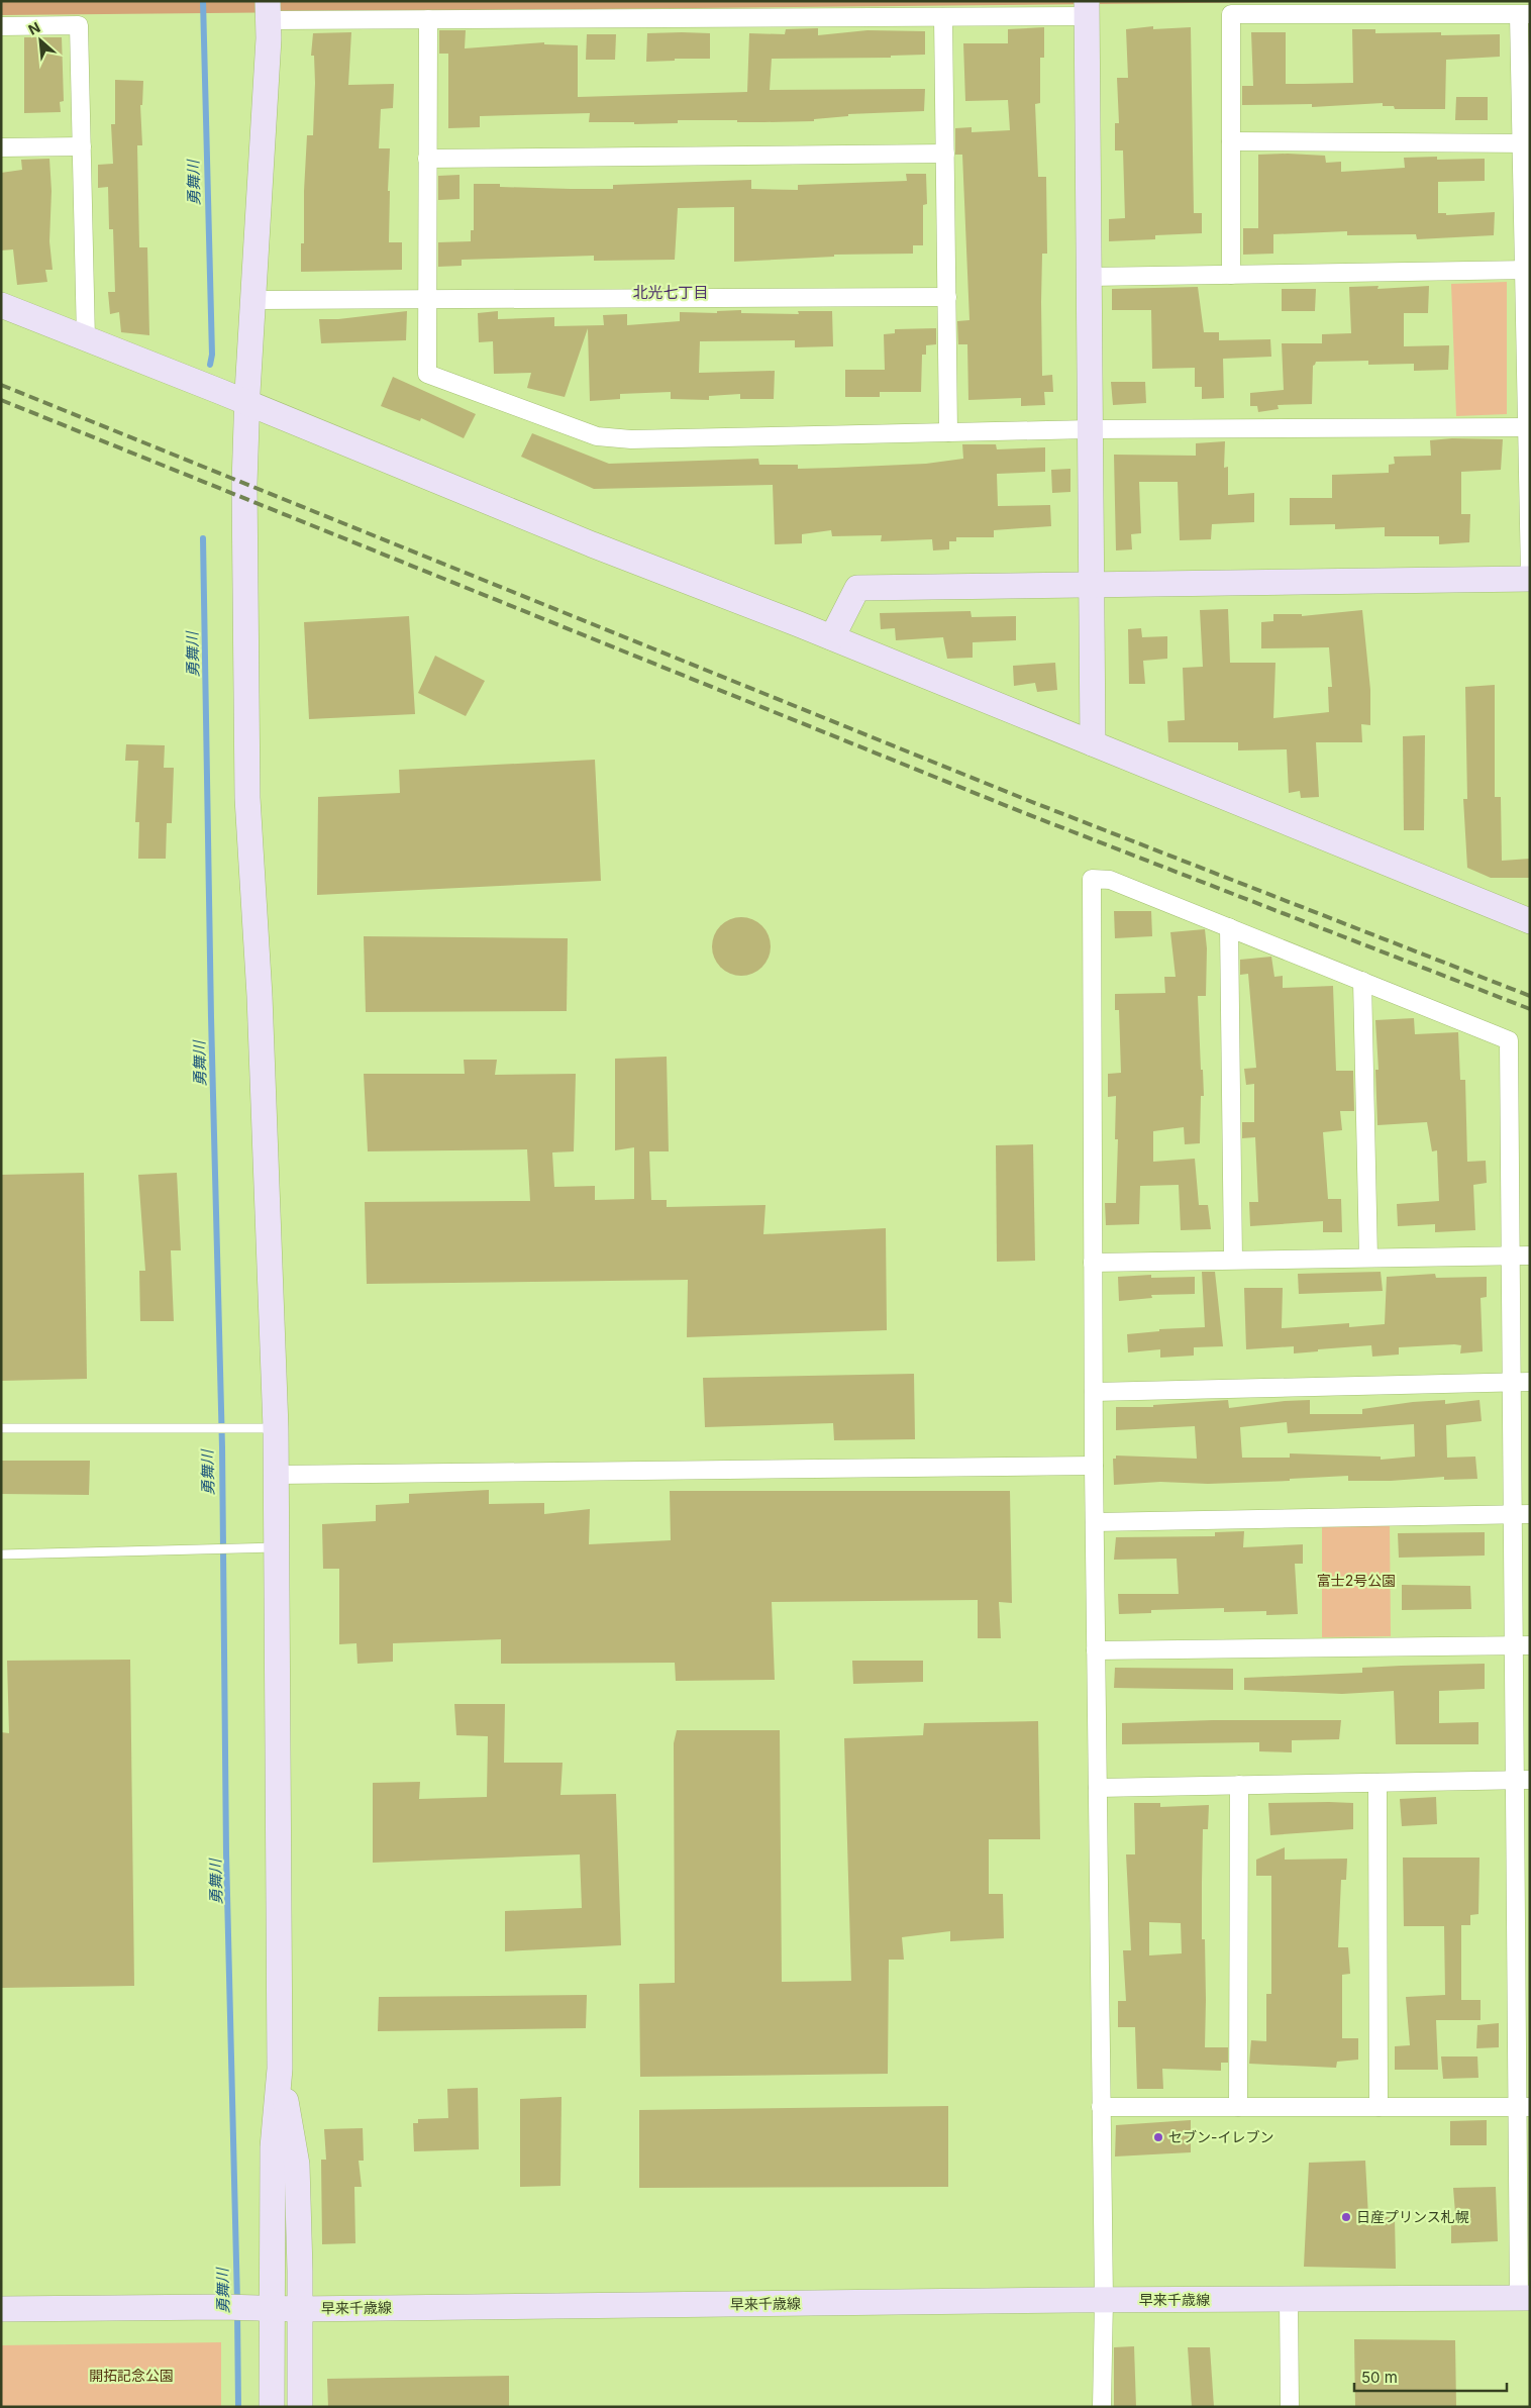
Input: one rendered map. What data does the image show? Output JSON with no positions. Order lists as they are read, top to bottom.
{
  "streets": {
    "street": ["早来千歳線"]
  },
  "districts": ["北光七丁目"],
  "water": ["勇舞川"],
  "parks": ["富士2号公園", "開拓記念公園"],
  "places": ["セブン-イレブン", "日産プリンス札幌"],
  "scale_bar": "50 m",
  "north": "top left"
}
